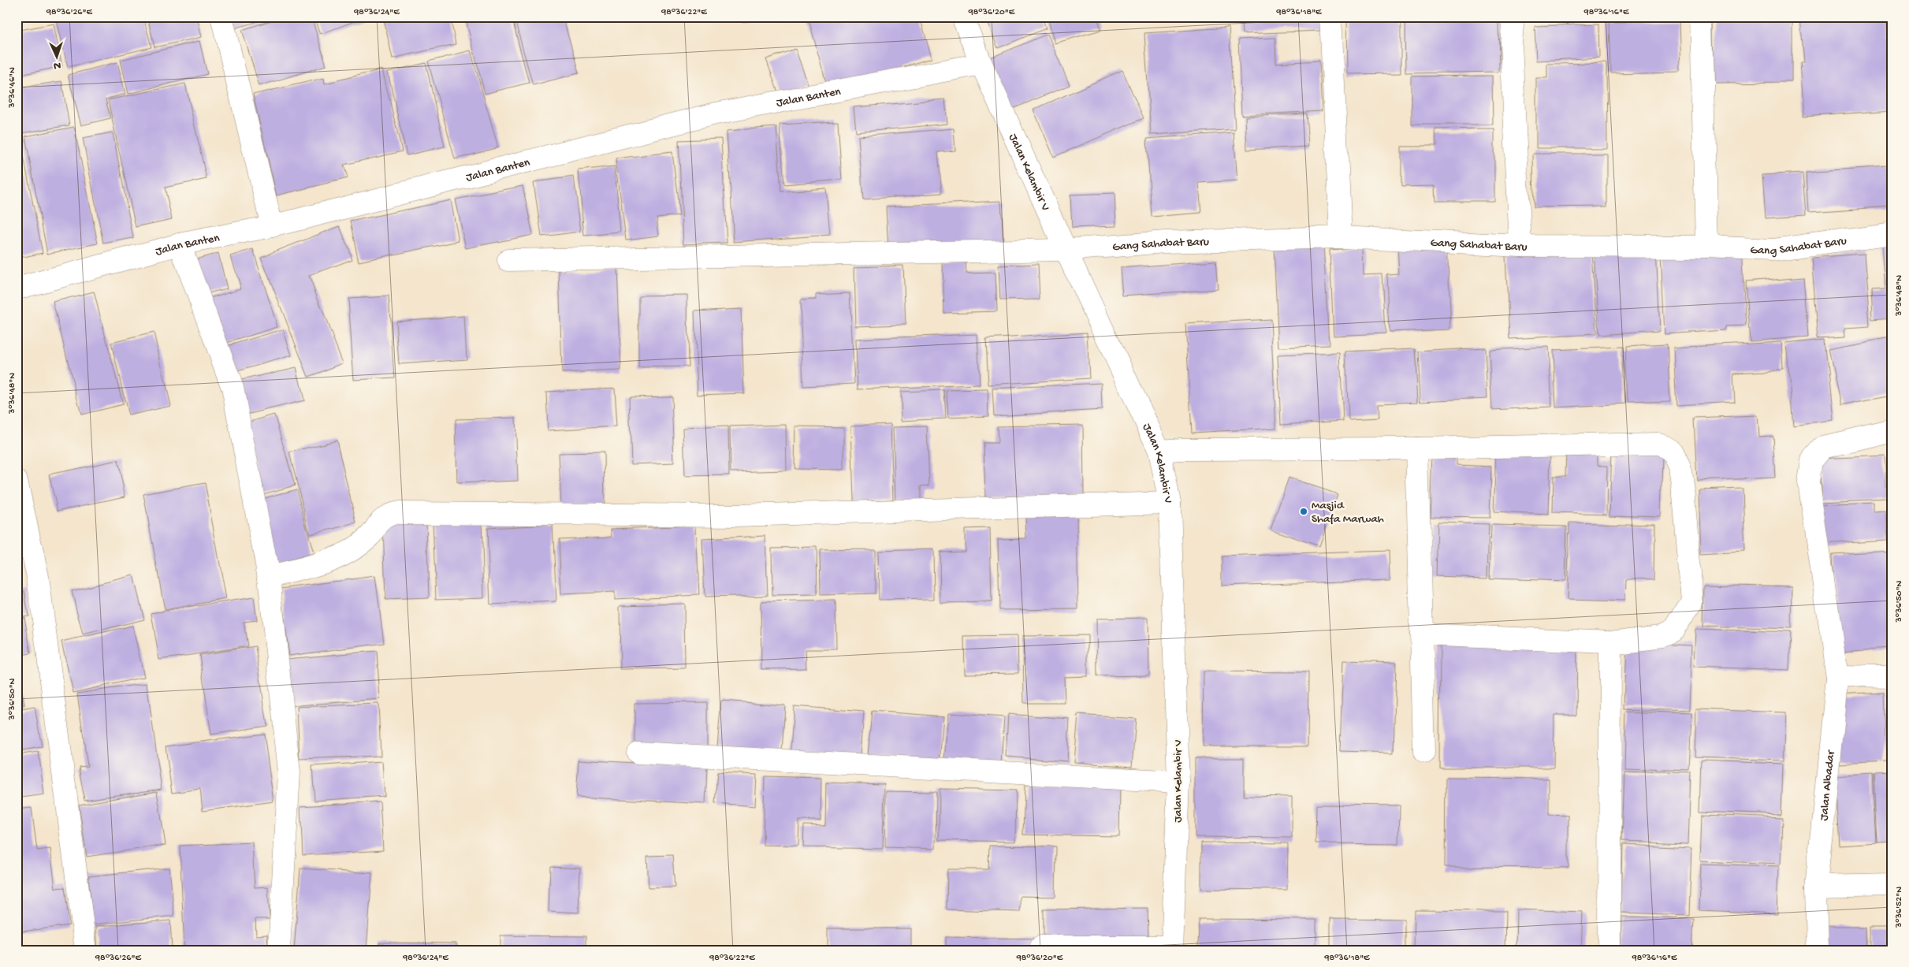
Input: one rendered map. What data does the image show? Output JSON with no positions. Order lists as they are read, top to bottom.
{
  "streets": {
    "street": [
      "Jalan Banten",
      "Jalan Kelambir V",
      "Gang Sahabat Baru",
      "Jalan Albadar"
    ]
  },
  "crossings": [
    ["Jalan Banten", "Jalan Kelambir V"],
    ["Jalan Kelambir V", "Gang Sahabat Baru"]
  ],
  "places": ["Masjid Shafa Marwah"],
  "north": "bottom",
  "coordinates": [
    "98°36'26\"E",
    "98°36'24\"E",
    "98°36'22\"E",
    "98°36'20\"E",
    "98°36'18\"E",
    "98°36'16\"E",
    "3°36'46\"N",
    "3°36'48\"N",
    "3°36'50\"N",
    "3°36'52\"N"
  ]
}
